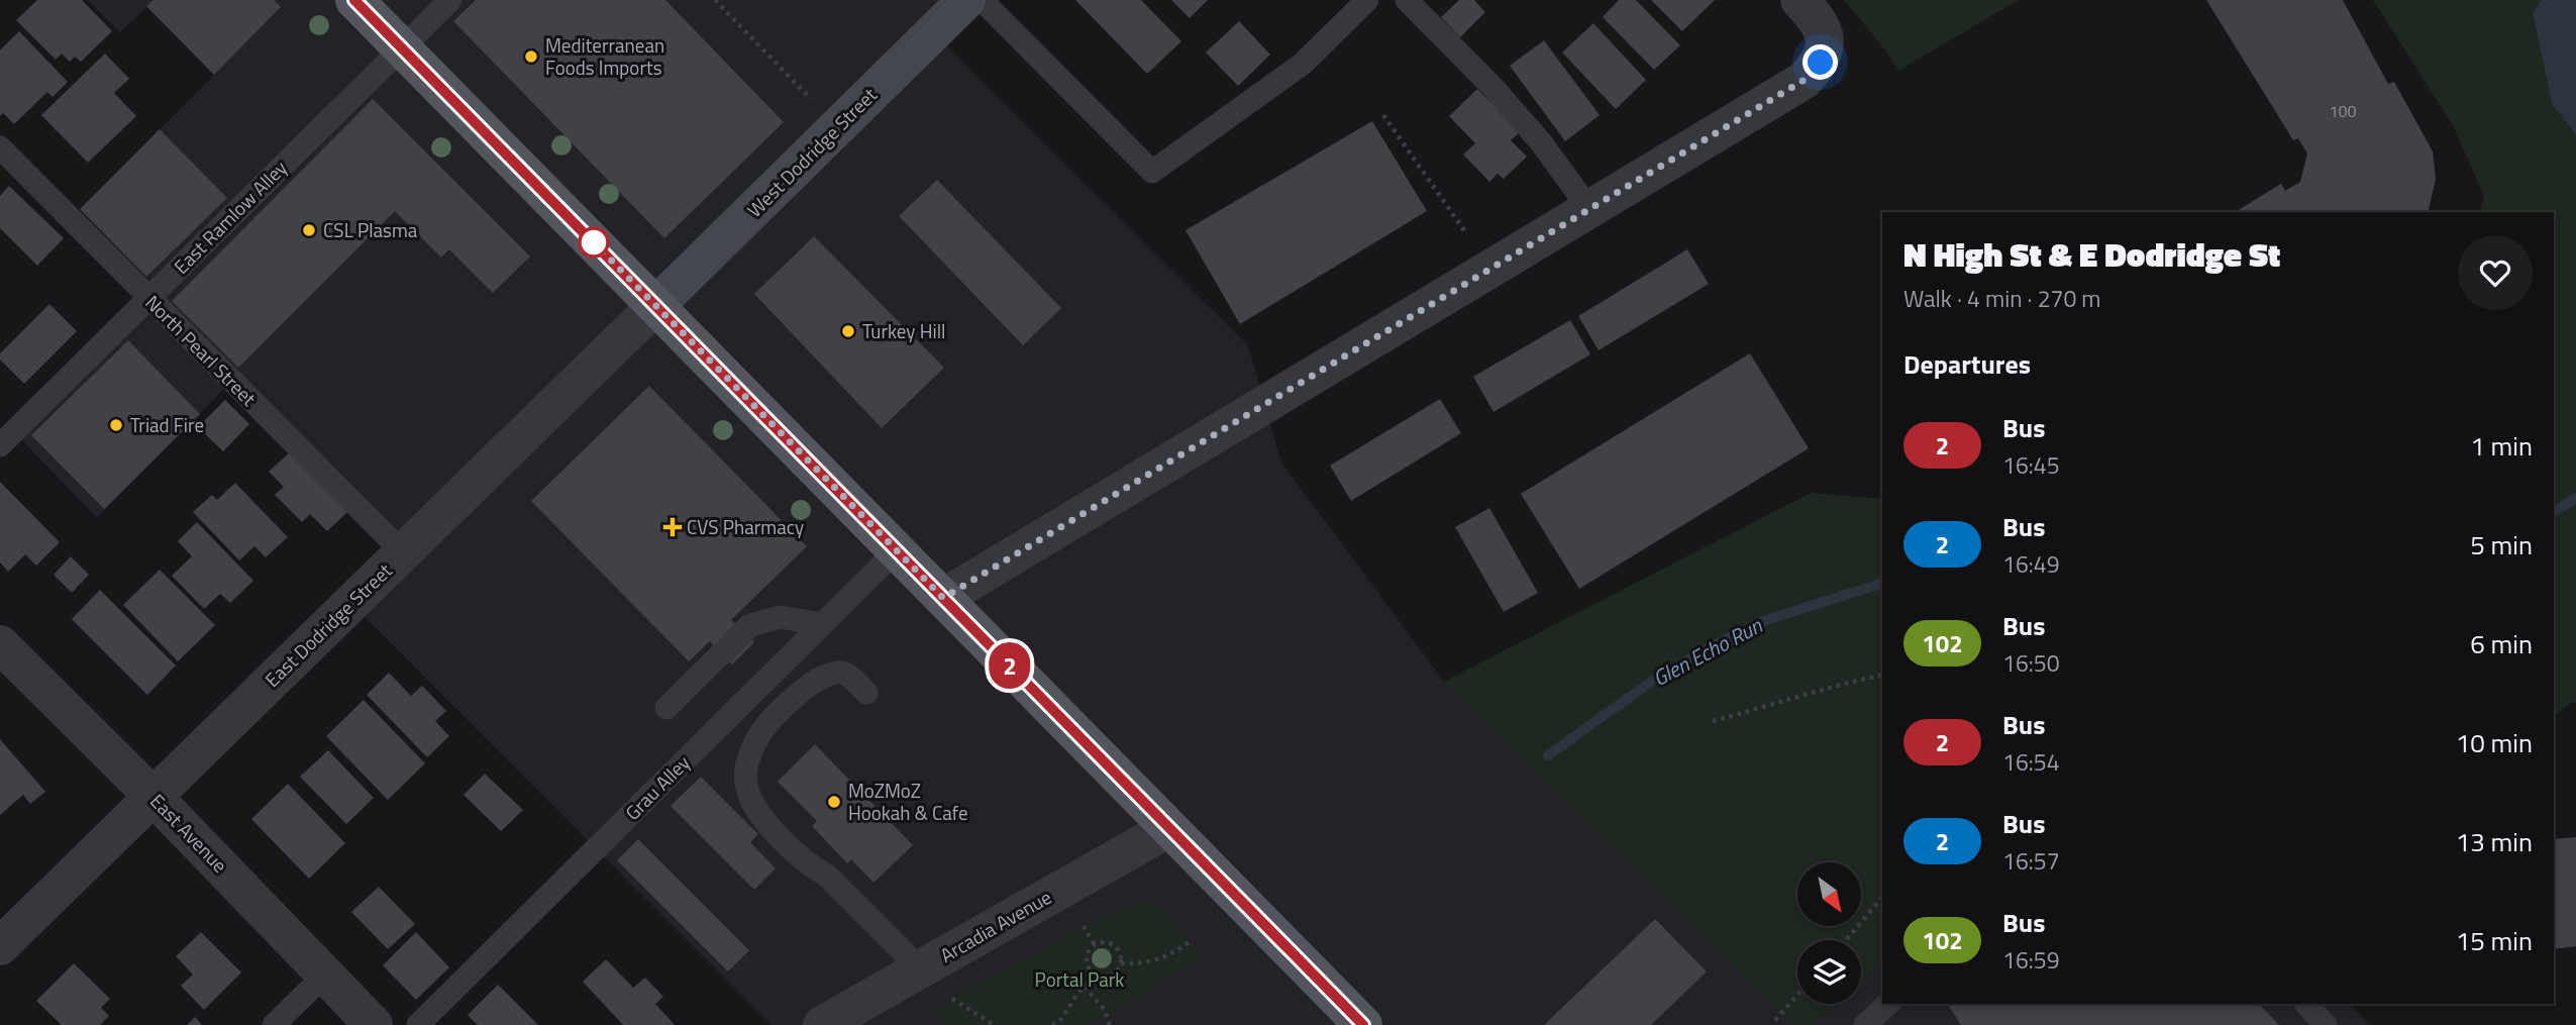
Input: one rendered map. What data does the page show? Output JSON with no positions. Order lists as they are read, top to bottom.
{
  "streets": {
    "main road": ["West Dodridge Street"],
    "street": ["East Dodridge Street", "East Avenue", "Arcadia Avenue"],
    "lane": ["East Ramlow Alley", "North Pearl Street", "Grau Alley"]
  },
  "crossings": [
    ["West Dodridge Street", "East Dodridge Street"],
    ["East Ramlow Alley", "North Pearl Street"],
    ["North Pearl Street", "East Dodridge Street"],
    ["East Dodridge Street", "East Avenue"]
  ],
  "water": ["Glen Echo Run"],
  "parks": ["Portal Park"],
  "places": {
    "other": [
      "Mediterranean Foods Imports",
      "CSL Plasma",
      "Turkey Hill",
      "Triad Fire",
      "MoZMoZ Hookah & Cafe"
    ],
    "health": ["CVS Pharmacy"]
  },
  "lines": ["bus line 2"],
  "house_numbers": ["100"],
  "north": "bottom right",
  "page": {
    "on_map": "2",
    "heading": [
      ["N High St & E Dodridge St", "Walk · 4 min · 270 m"],
      "Departures"
    ],
    "list": [
      {
        "mark": "2",
        "name": "Bus",
        "note": "16:45",
        "value": "1 min"
      },
      {
        "mark": "2",
        "name": "Bus",
        "note": "16:49",
        "value": "5 min"
      },
      {
        "mark": "102",
        "name": "Bus",
        "note": "16:50",
        "value": "6 min"
      },
      {
        "mark": "2",
        "name": "Bus",
        "note": "16:54",
        "value": "10 min"
      },
      {
        "mark": "2",
        "name": "Bus",
        "note": "16:57",
        "value": "13 min"
      },
      {
        "mark": "102",
        "name": "Bus",
        "note": "16:59",
        "value": "15 min"
      }
    ]
  }
}
